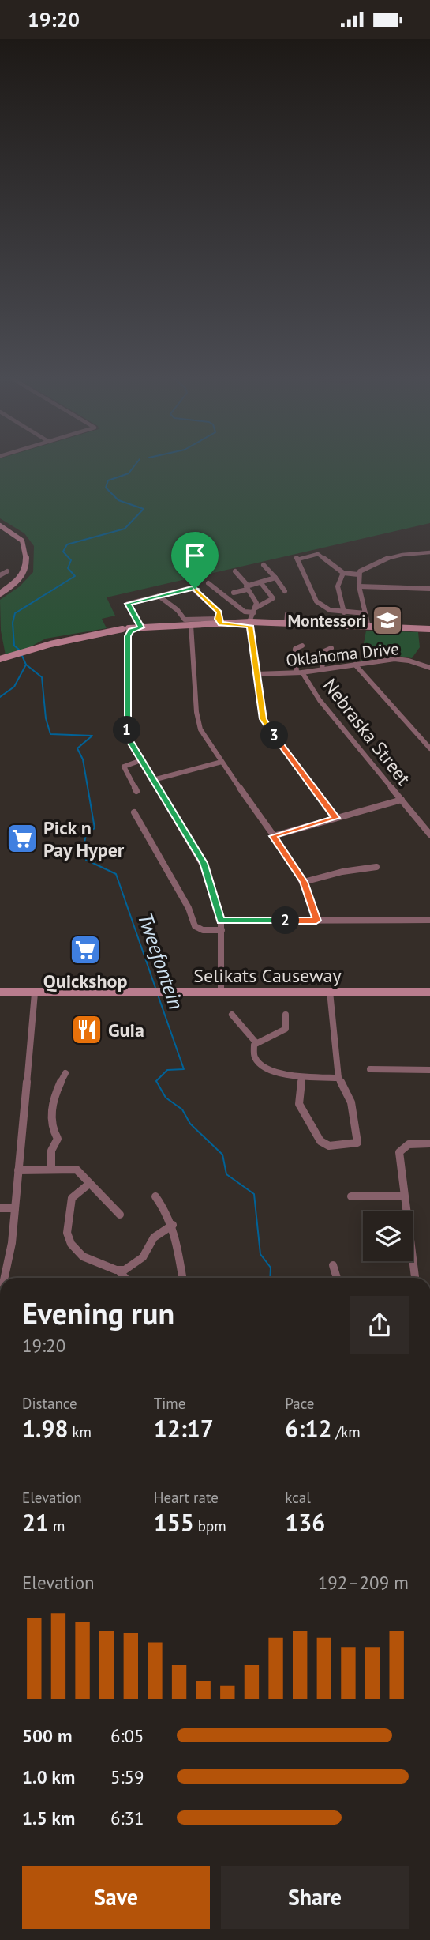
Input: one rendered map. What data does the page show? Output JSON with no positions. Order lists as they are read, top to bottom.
{
  "streets": {
    "street": ["Oklahoma Drive", "Nebraska Street", "Selikats Causeway"]
  },
  "crossings": [
    ["Oklahoma Drive", "Nebraska Street"]
  ],
  "water": ["Tweefontein"],
  "places": {
    "school or university": ["Montessori"],
    "supermarket": ["Pick n Pay Hyper", "Quickshop"],
    "restaurant": ["Guia"]
  },
  "page": {
    "status": "19:20",
    "pins": ["1", "3", "2"],
    "heading": ["Evening run", "19:20"],
    "stats": [
      ["Distance", "1.98 km"],
      ["Time", "12:17"],
      ["Pace", "6:12 /km"],
      ["Elevation", "21 m"],
      ["Heart rate", "155 bpm"],
      ["kcal", "136"]
    ],
    "chart": ["Elevation", "192–209 m"],
    "list": [
      {
        "name": "500 m",
        "note": "6:05"
      },
      {
        "name": "1.0 km",
        "note": "5:59"
      },
      {
        "name": "1.5 km",
        "note": "6:31"
      }
    ],
    "buttons": ["Save", "Share"]
  }
}
